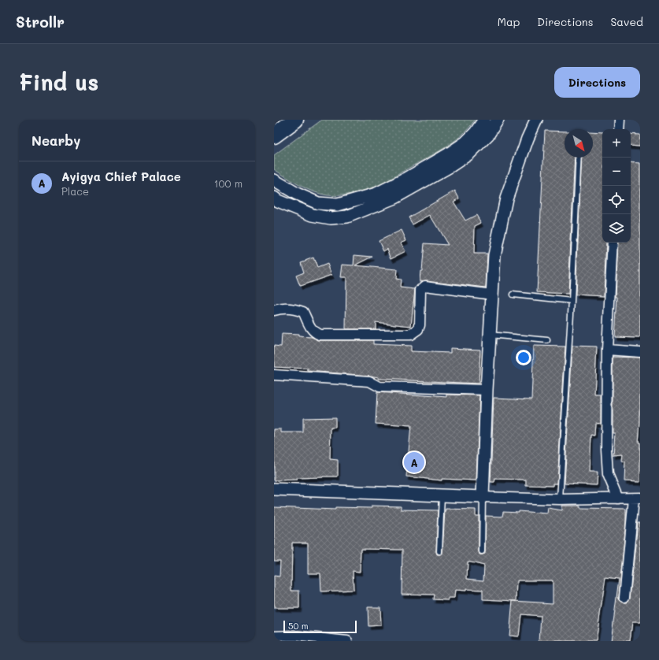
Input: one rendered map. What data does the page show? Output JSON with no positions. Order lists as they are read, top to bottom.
{
  "scale_bar": "50 m",
  "north": "bottom right",
  "page": {
    "header": "Strollr",
    "nav": ["Map", "Directions", "Saved"],
    "buttons": "Directions",
    "title": "Find us",
    "heading": "Nearby",
    "map_buttons": ["+", "−"],
    "list": [
      {
        "mark": "A",
        "name": "Ayigya Chief Palace",
        "note": "Place",
        "value": "100 m"
      }
    ],
    "pins": "A",
    "scale": "50 m"
  }
}
